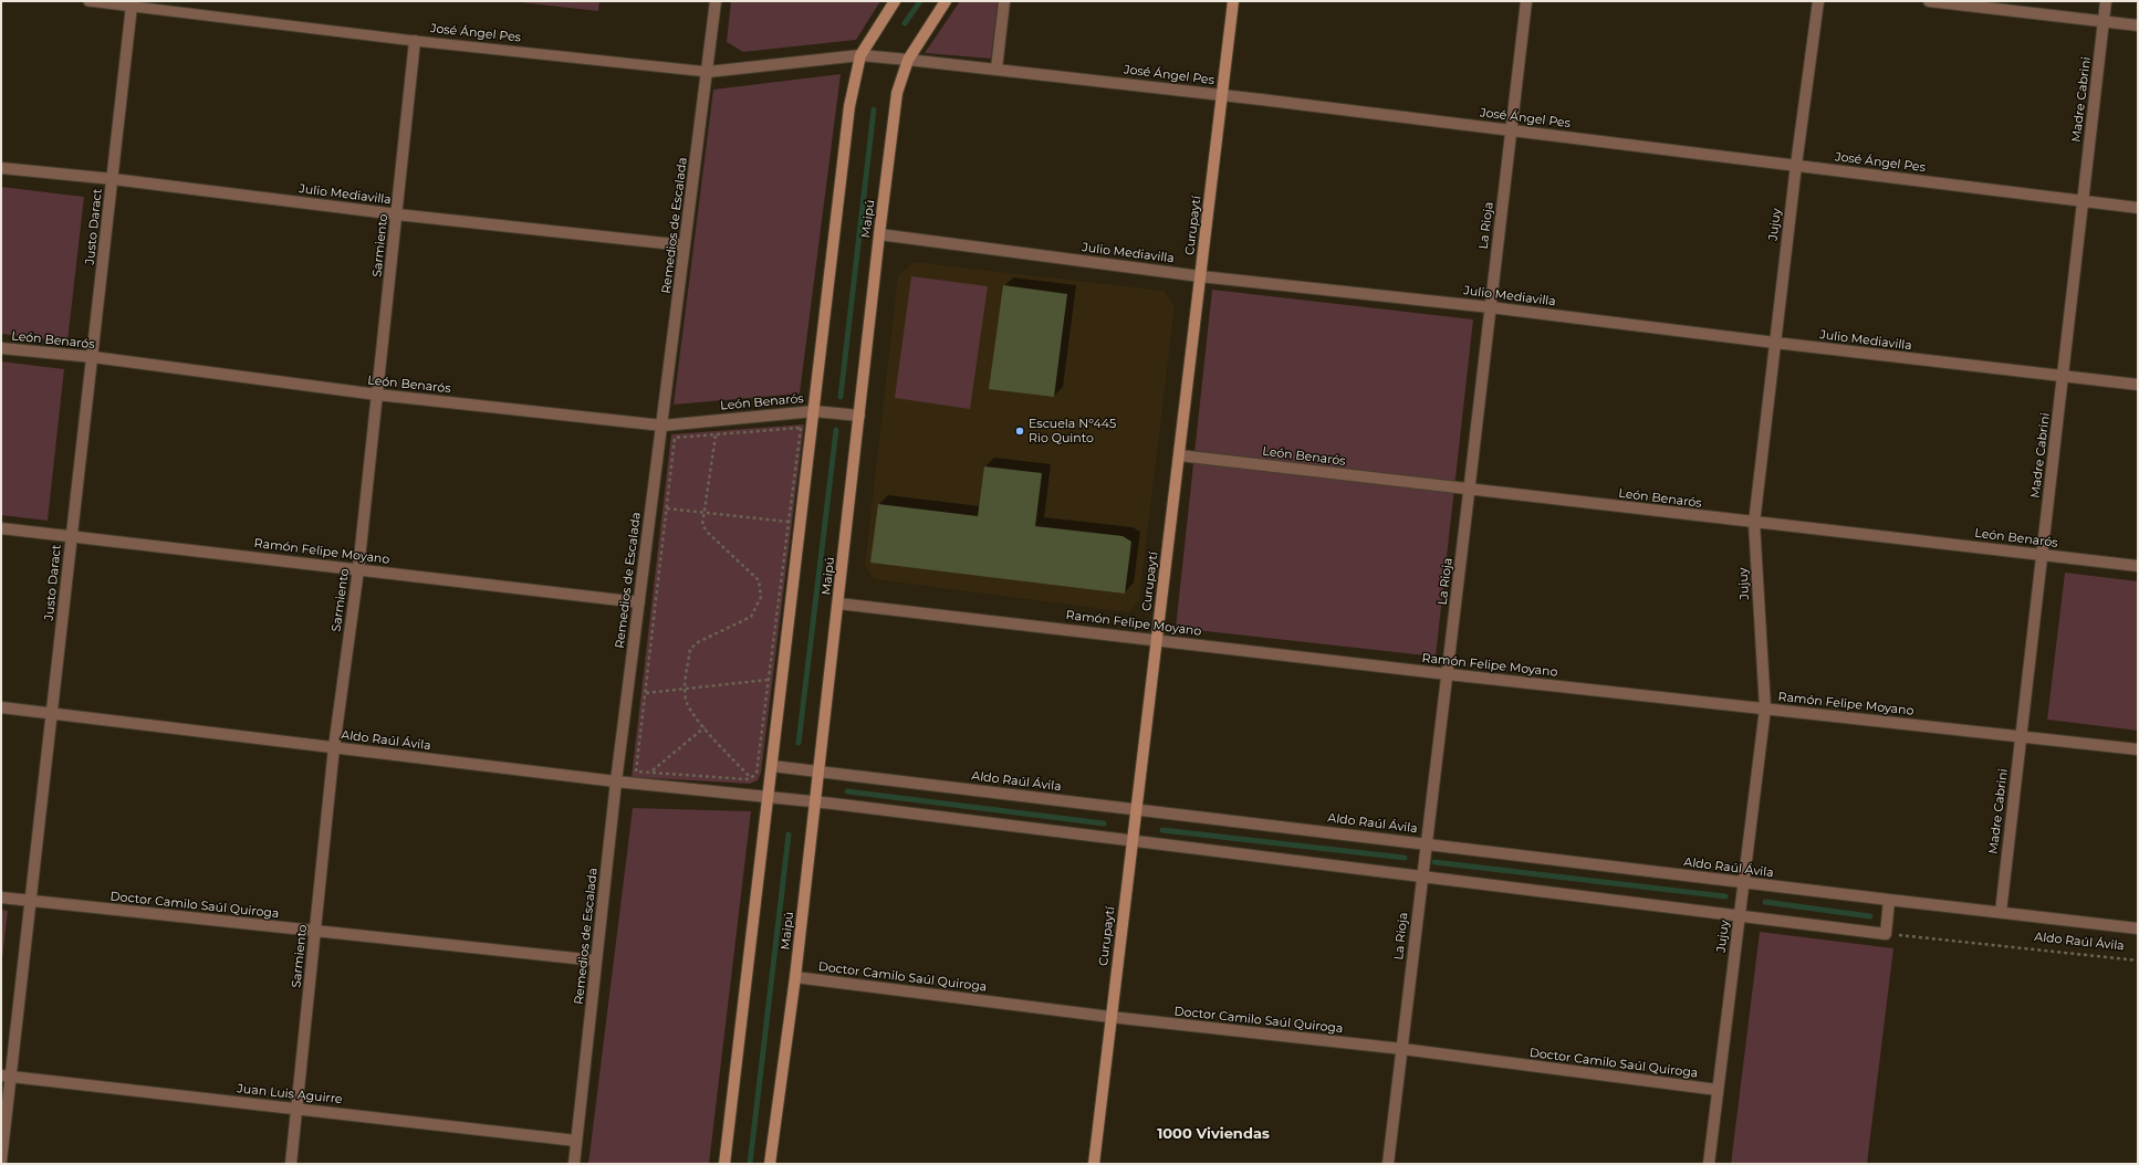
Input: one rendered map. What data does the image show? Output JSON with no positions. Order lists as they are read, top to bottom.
{
  "streets": {
    "street": [
      "José Ángel Pes",
      "Madre Cabrini",
      "Julio Mediavilla",
      "Maipú",
      "Jujuy",
      "Remedios de Escalada",
      "Curupaytí",
      "La Rioja",
      "Justo Daract",
      "Sarmiento",
      "León Benarós",
      "Ramón Felipe Moyano",
      "Aldo Raúl Ávila",
      "Doctor Camilo Saúl Quiroga",
      "Juan Luis Aguirre"
    ]
  },
  "crossings": [
    ["José Ángel Pes", "Madre Cabrini"],
    ["José Ángel Pes", "Maipú"],
    ["José Ángel Pes", "Jujuy"],
    ["José Ángel Pes", "Remedios de Escalada"],
    ["José Ángel Pes", "Curupaytí"],
    ["José Ángel Pes", "La Rioja"],
    ["José Ángel Pes", "Justo Daract"],
    ["José Ángel Pes", "Sarmiento"],
    ["Madre Cabrini", "Julio Mediavilla"],
    ["Madre Cabrini", "León Benarós"],
    ["Madre Cabrini", "Ramón Felipe Moyano"],
    ["Madre Cabrini", "Aldo Raúl Ávila"],
    ["Julio Mediavilla", "Maipú"],
    ["Julio Mediavilla", "Jujuy"],
    ["Julio Mediavilla", "Remedios de Escalada"],
    ["Julio Mediavilla", "Curupaytí"],
    ["Julio Mediavilla", "La Rioja"],
    ["Julio Mediavilla", "Justo Daract"],
    ["Julio Mediavilla", "Sarmiento"],
    ["Maipú", "León Benarós"],
    ["Maipú", "Ramón Felipe Moyano"],
    ["Maipú", "Aldo Raúl Ávila"],
    ["Maipú", "Doctor Camilo Saúl Quiroga"],
    ["Jujuy", "León Benarós"],
    ["Jujuy", "Ramón Felipe Moyano"],
    ["Jujuy", "Aldo Raúl Ávila"],
    ["Jujuy", "Doctor Camilo Saúl Quiroga"],
    ["Remedios de Escalada", "León Benarós"],
    ["Remedios de Escalada", "Ramón Felipe Moyano"],
    ["Remedios de Escalada", "Aldo Raúl Ávila"],
    ["Remedios de Escalada", "Doctor Camilo Saúl Quiroga"],
    ["Remedios de Escalada", "Juan Luis Aguirre"],
    ["Curupaytí", "León Benarós"],
    ["Curupaytí", "Ramón Felipe Moyano"],
    ["Curupaytí", "Aldo Raúl Ávila"],
    ["Curupaytí", "Doctor Camilo Saúl Quiroga"],
    ["La Rioja", "León Benarós"],
    ["La Rioja", "Ramón Felipe Moyano"],
    ["La Rioja", "Aldo Raúl Ávila"],
    ["La Rioja", "Doctor Camilo Saúl Quiroga"],
    ["Justo Daract", "León Benarós"],
    ["Justo Daract", "Ramón Felipe Moyano"],
    ["Justo Daract", "Aldo Raúl Ávila"],
    ["Justo Daract", "Doctor Camilo Saúl Quiroga"],
    ["Justo Daract", "Juan Luis Aguirre"],
    ["Sarmiento", "León Benarós"],
    ["Sarmiento", "Ramón Felipe Moyano"],
    ["Sarmiento", "Aldo Raúl Ávila"],
    ["Sarmiento", "Doctor Camilo Saúl Quiroga"],
    ["Sarmiento", "Juan Luis Aguirre"]
  ],
  "districts": ["1000 Viviendas"],
  "places": ["Escuela Nº445 Rio Quinto"]
}
